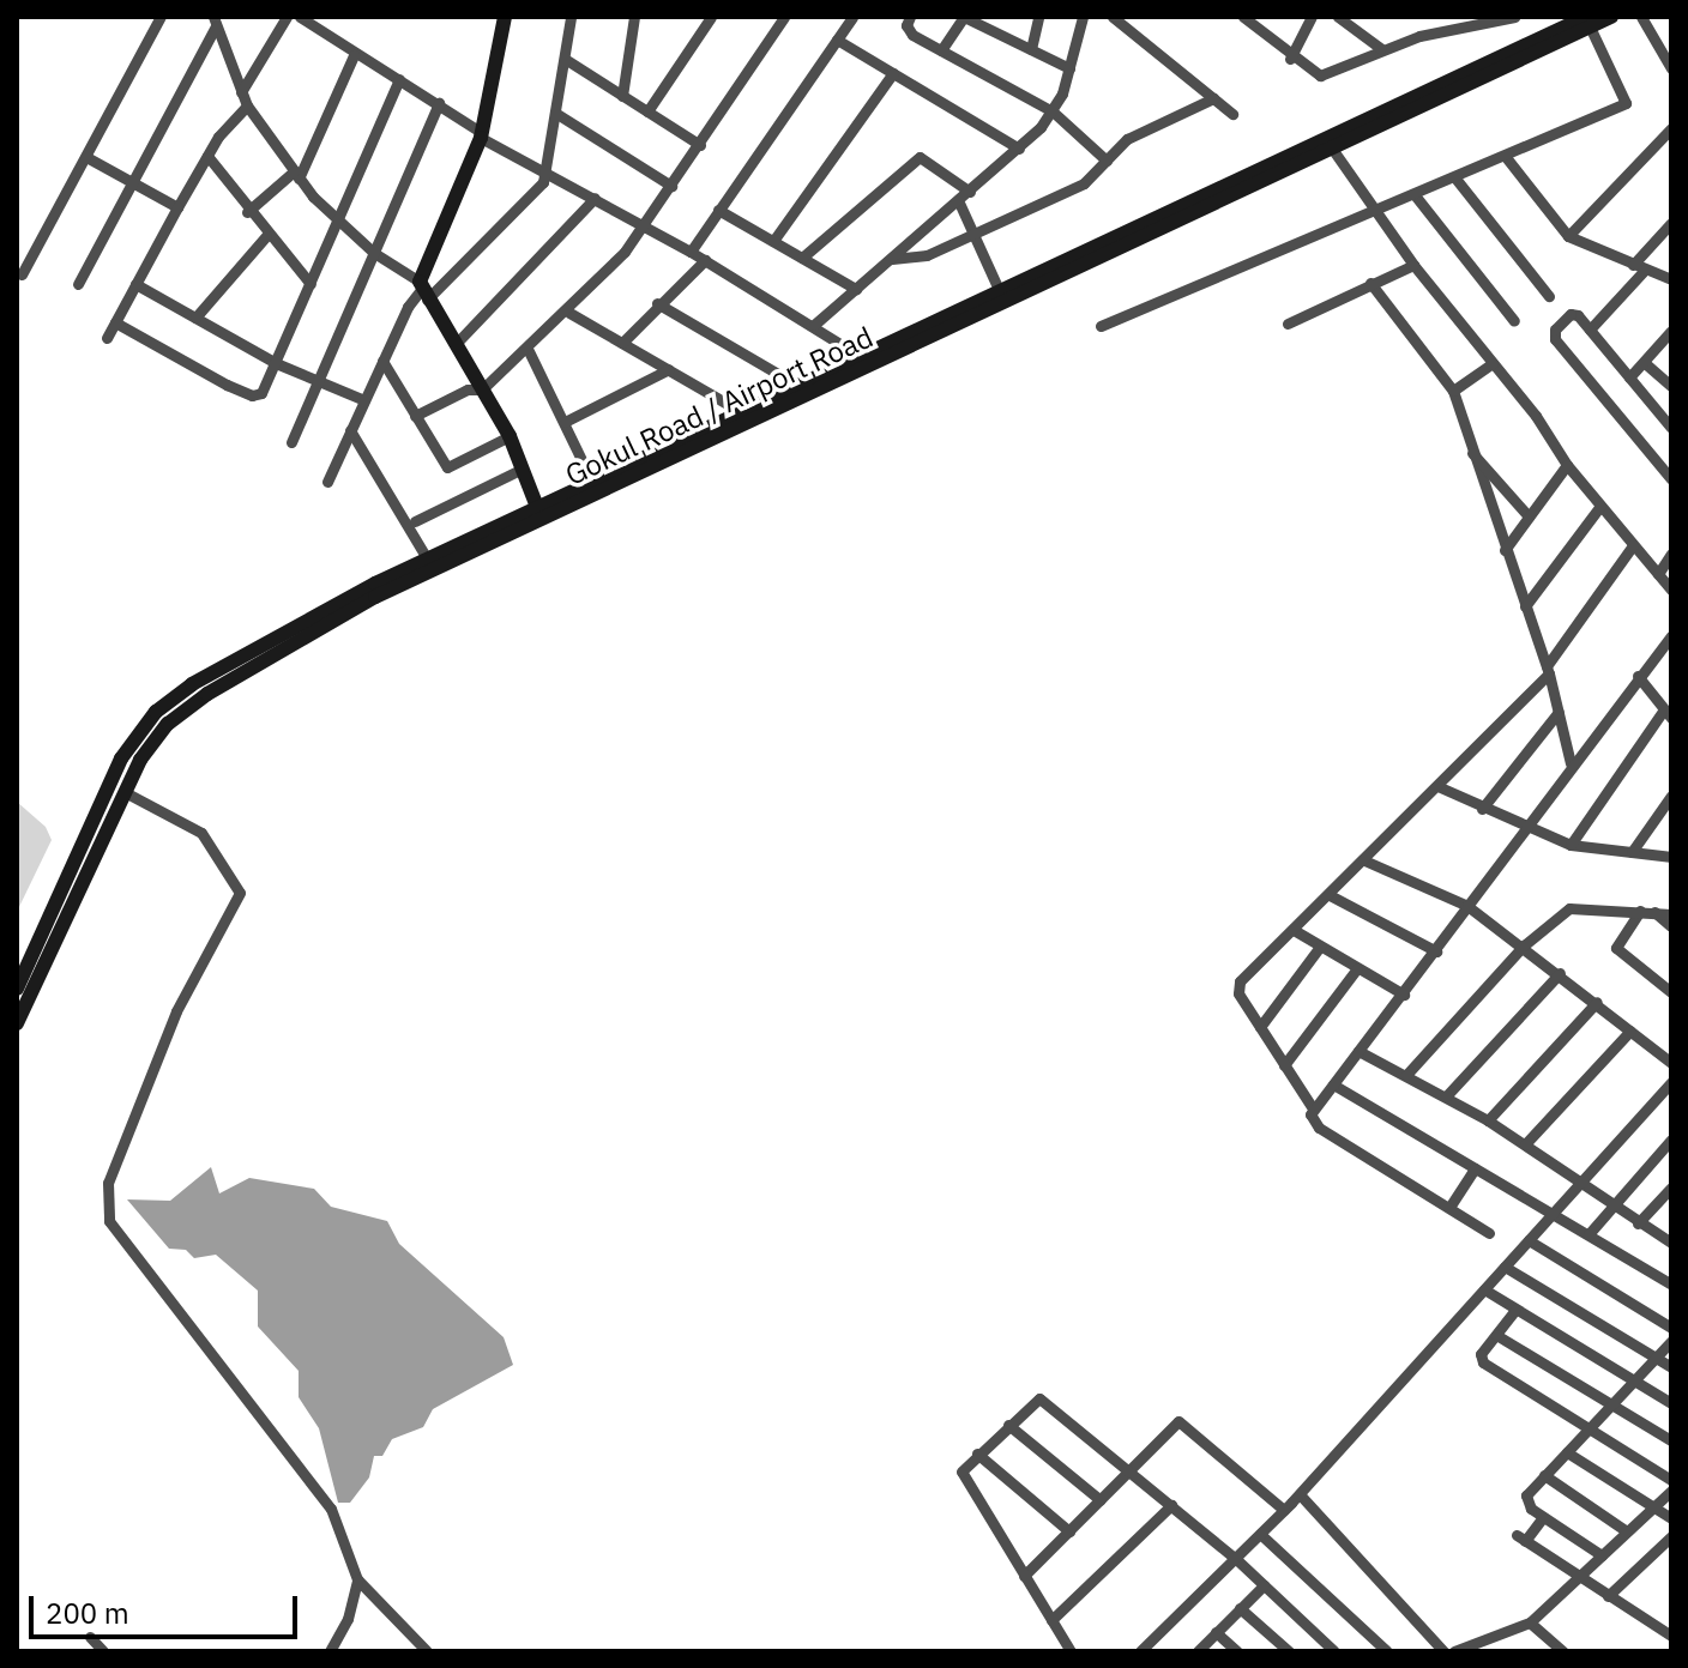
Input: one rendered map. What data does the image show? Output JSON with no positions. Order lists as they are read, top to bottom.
{
  "streets": {
    "main road": ["Gokul Road / Airport Road"]
  },
  "scale_bar": "200 m"
}
